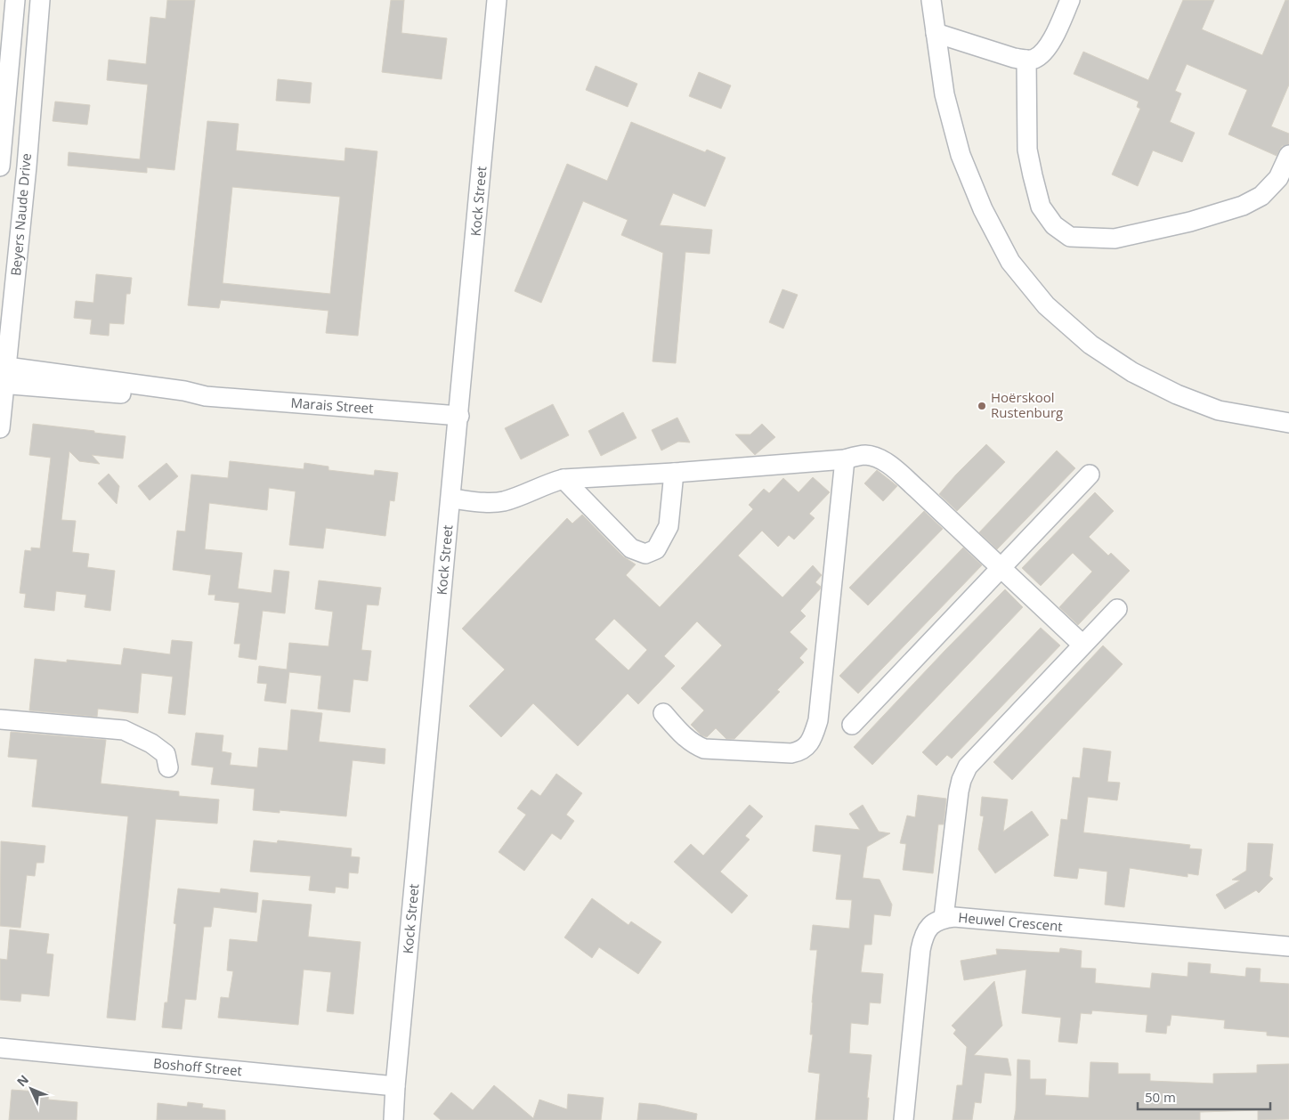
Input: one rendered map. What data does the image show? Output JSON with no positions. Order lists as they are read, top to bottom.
{
  "streets": {
    "street": [
      "Kock Street",
      "Beyers Naude Drive",
      "Marais Street",
      "Heuwel Crescent",
      "Boshoff Street"
    ]
  },
  "crossings": [
    ["Kock Street", "Marais Street"],
    ["Kock Street", "Boshoff Street"],
    ["Beyers Naude Drive", "Marais Street"]
  ],
  "places": ["Hoërskool Rustenburg"],
  "scale_bar": "50 m",
  "north": "top left"
}
